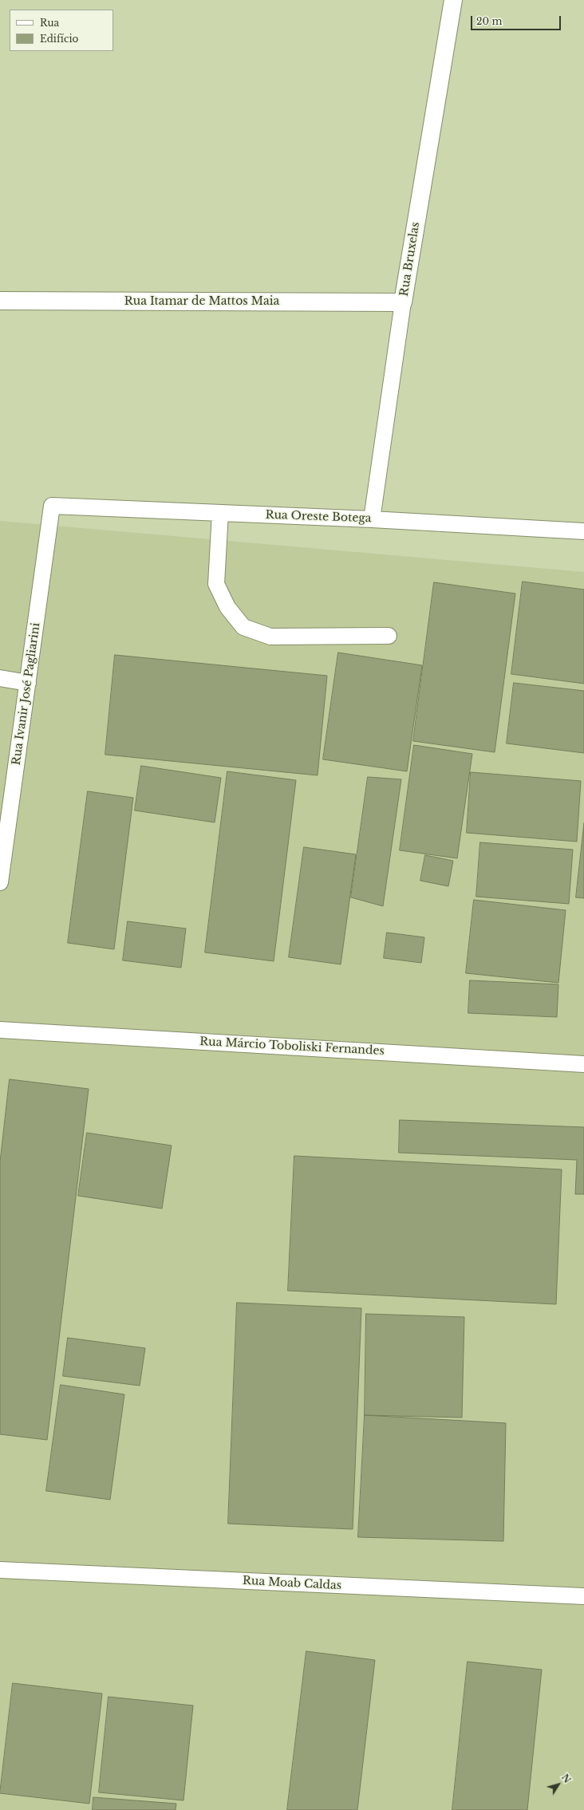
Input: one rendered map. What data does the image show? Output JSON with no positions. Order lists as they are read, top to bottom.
{
  "streets": {
    "street": ["Rua Bruxelas", "Rua Itamar de Mattos Maia"],
    "lane": [
      "Rua Oreste Botega",
      "Rua Ivanir José Pagliarini",
      "Rua Márcio Toboliski Fernandes",
      "Rua Moab Caldas"
    ]
  },
  "crossings": [
    ["Rua Bruxelas", "Rua Itamar de Mattos Maia"],
    ["Rua Bruxelas", "Rua Oreste Botega"],
    ["Rua Oreste Botega", "Rua Ivanir José Pagliarini"]
  ],
  "legend": ["Rua", "Edifício"],
  "scale_bar": "20 m",
  "north": "top right"
}
